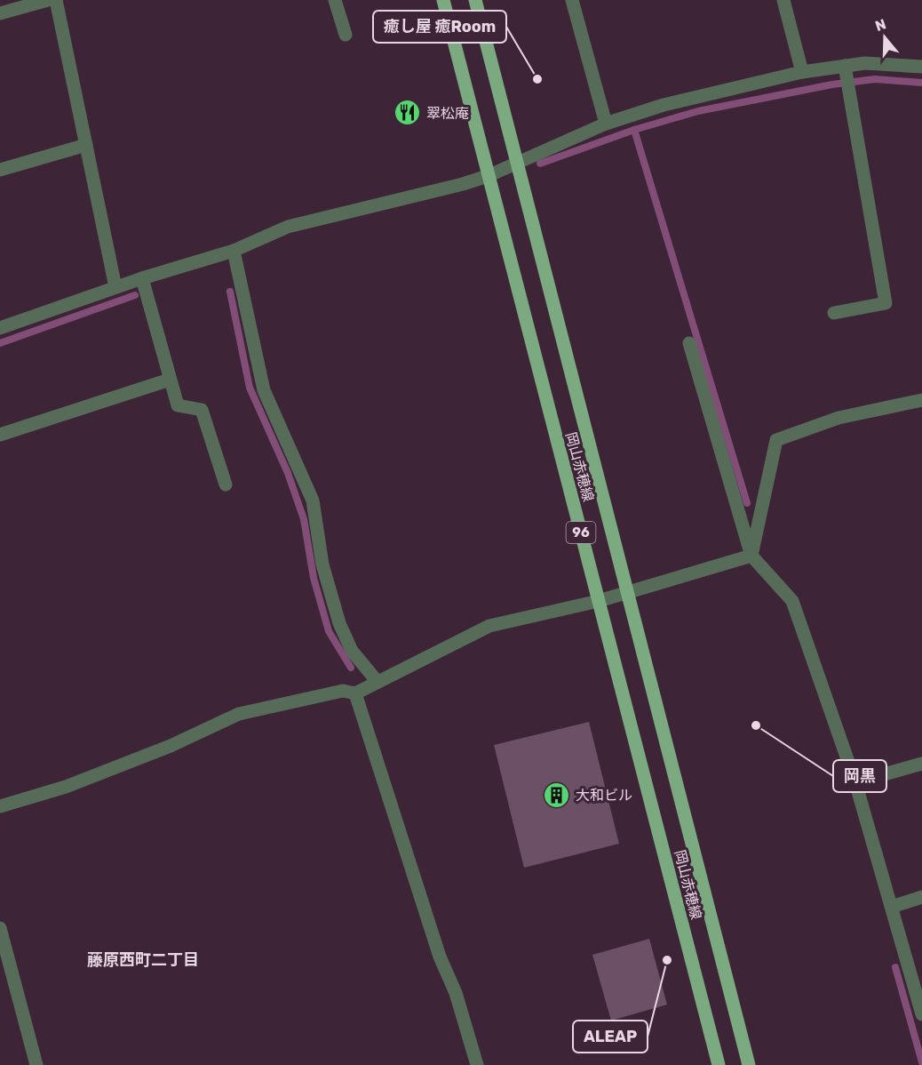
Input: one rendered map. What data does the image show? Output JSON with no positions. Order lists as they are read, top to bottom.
{
  "streets": {
    "main road": ["岡山赤穂線", "96"]
  },
  "districts": ["藤原西町二丁目"],
  "places": {
    "other": ["癒し屋 癒Room", "岡黒", "ALEAP"],
    "restaurant": ["翠松庵"],
    "building": ["大和ビル"]
  },
  "north": "top"
}
